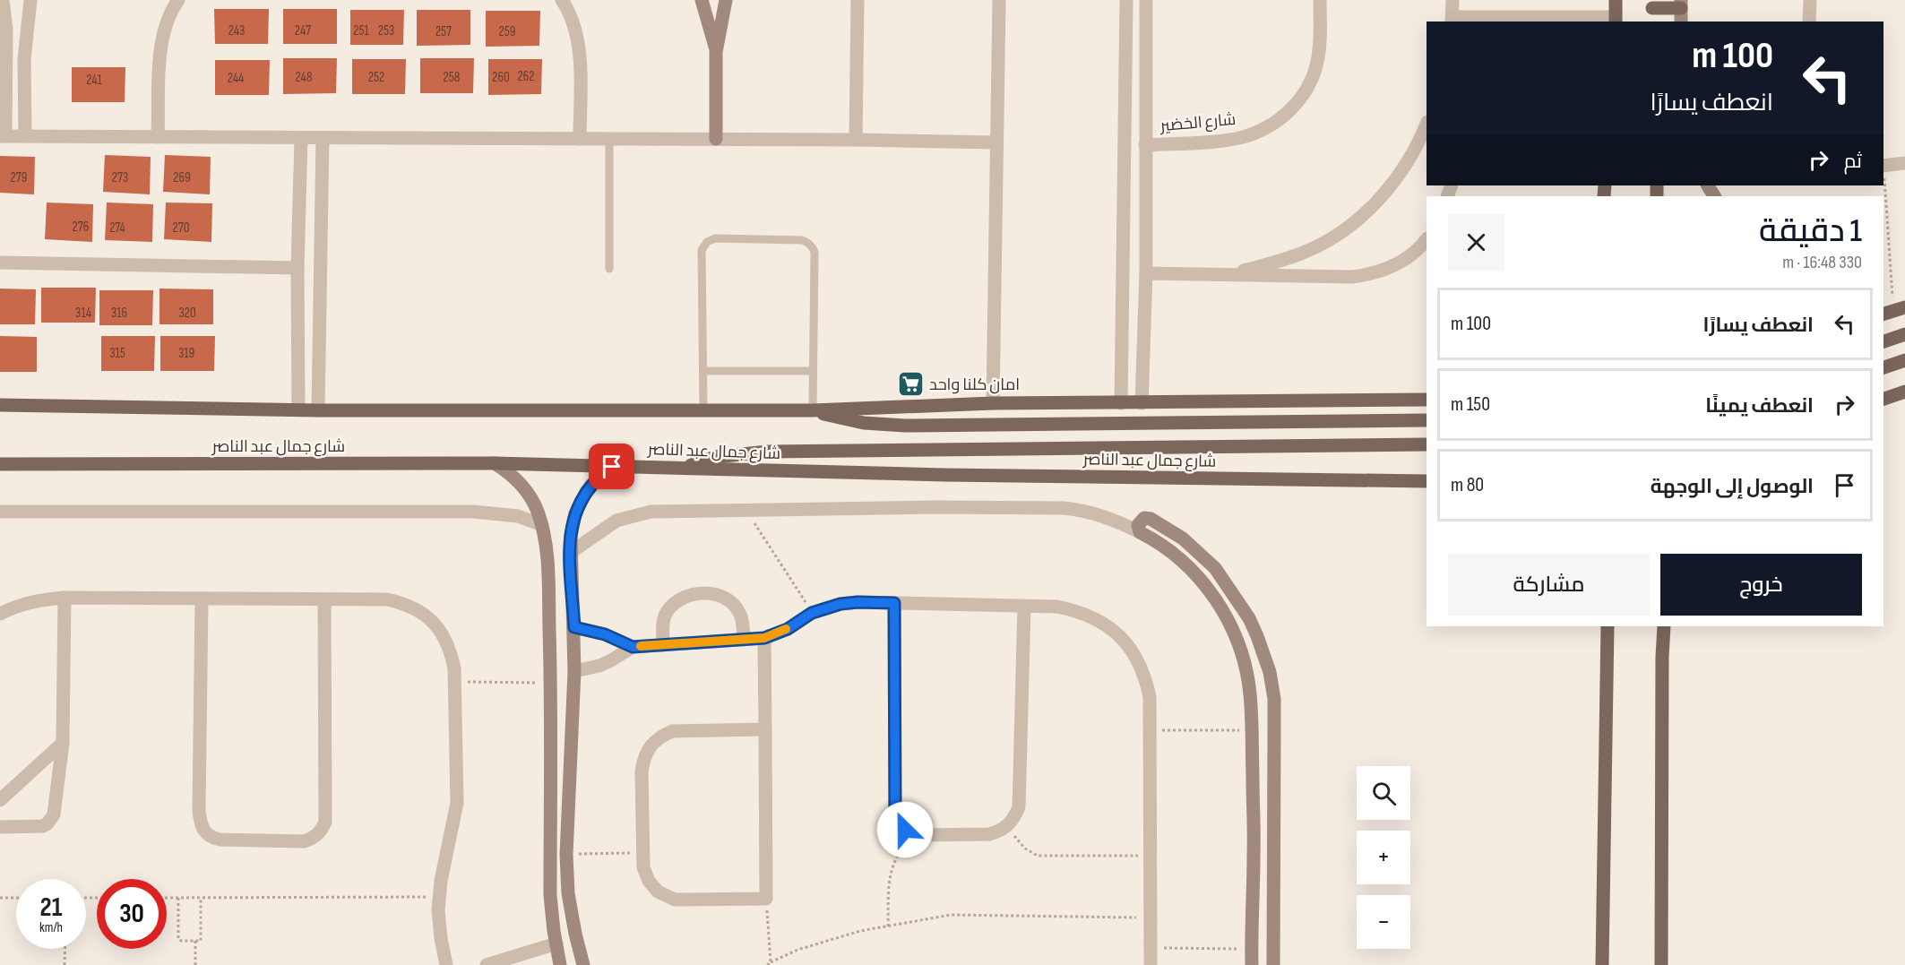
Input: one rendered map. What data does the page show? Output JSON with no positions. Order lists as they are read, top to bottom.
{
  "streets": {
    "main road": ["شارع جمال عبد الناصر"],
    "street": ["شارع الخضير"]
  },
  "places": {
    "supermarket": ["امان كلنا واحد"]
  },
  "house_numbers": [
    "243",
    "247",
    "251",
    "253",
    "257",
    "259",
    "262",
    "248",
    "252",
    "258",
    "260",
    "244",
    "241",
    "279",
    "273",
    "269",
    "276",
    "274",
    "270",
    "314",
    "316",
    "320",
    "315",
    "319"
  ],
  "page": {
    "turn": ["100 m", "انعطف يسارًا"],
    "then": "ثم",
    "heading": ["1 دقيقة", "330 m · 16:48"],
    "list": [
      {
        "name": "انعطف يسارًا",
        "value": "100 m"
      },
      {
        "name": "انعطف يمينًا",
        "value": "150 m"
      },
      {
        "name": "الوصول إلى الوجهة",
        "value": "80 m"
      }
    ],
    "buttons": ["خروج", "مشاركة"],
    "map_buttons": ["+", "−"],
    "speed": "21 km/h",
    "limit": "30"
  }
}
